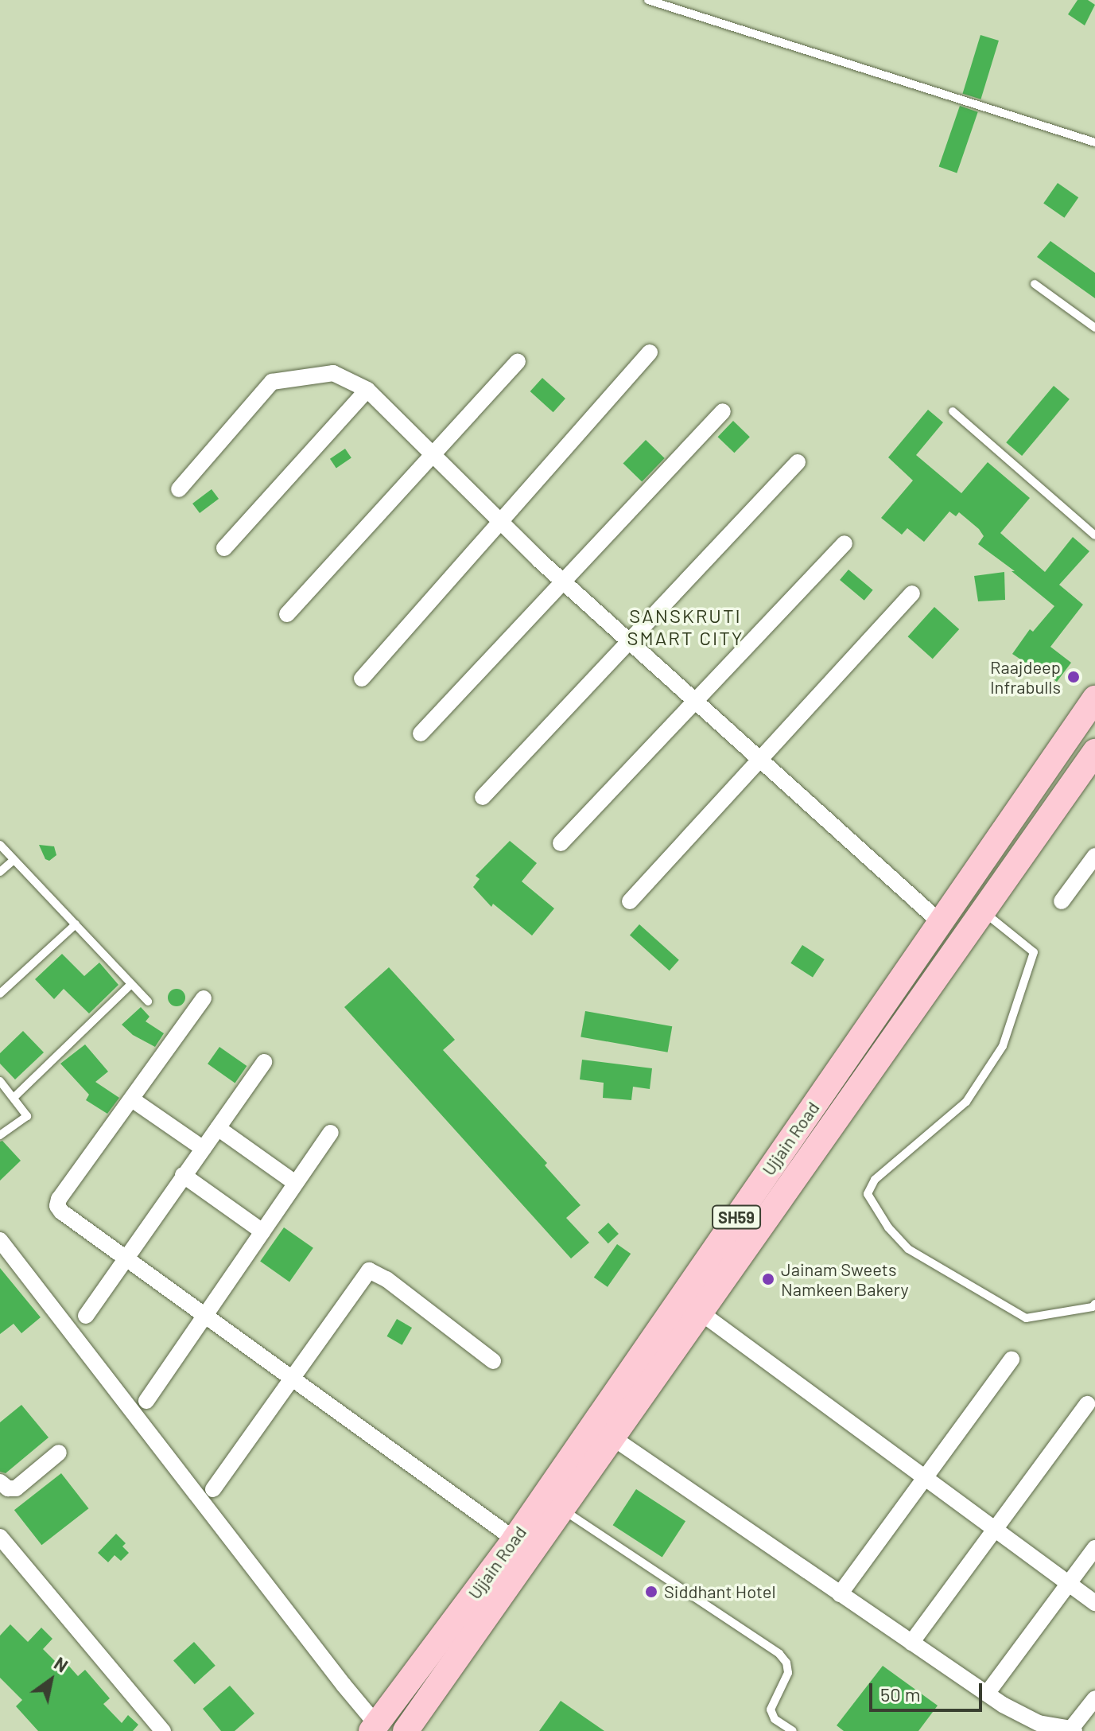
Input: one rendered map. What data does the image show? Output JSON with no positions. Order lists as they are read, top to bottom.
{
  "streets": {
    "main road": ["Ujjain Road", "SH59"]
  },
  "districts": ["SANSKRUTI SMART CITY"],
  "places": ["Raajdeep Infrabulls", "Jainam Sweets Namkeen Bakery", "Siddhant Hotel"],
  "scale_bar": "50 m",
  "north": "top right"
}
